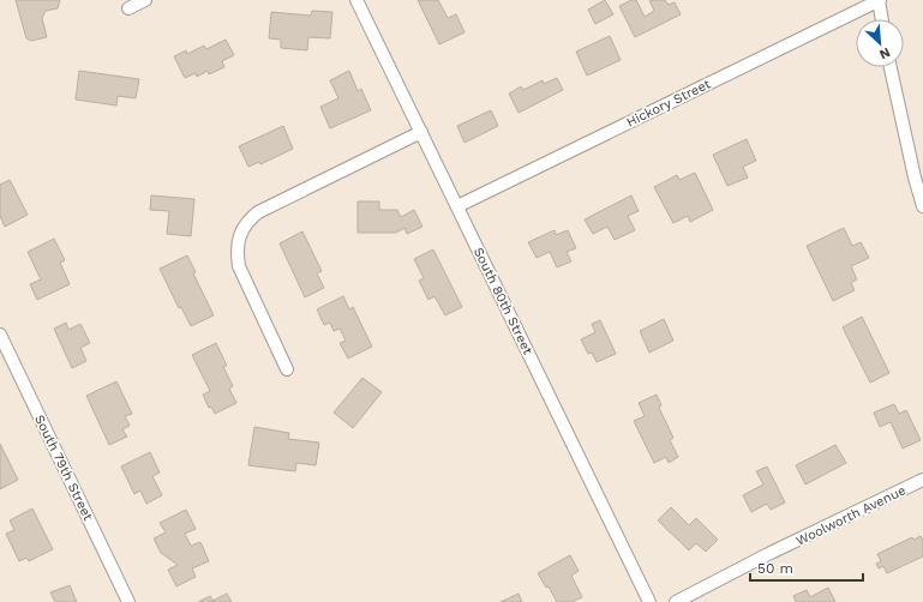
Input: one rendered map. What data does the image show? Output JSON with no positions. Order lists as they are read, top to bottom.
{
  "streets": {
    "street": [
      "Hickory Street",
      "South 80th Street",
      "South 79th Street",
      "Woolworth Avenue"
    ]
  },
  "crossings": [
    ["Hickory Street", "South 80th Street"]
  ],
  "scale_bar": "50 m",
  "north": "bottom right"
}
